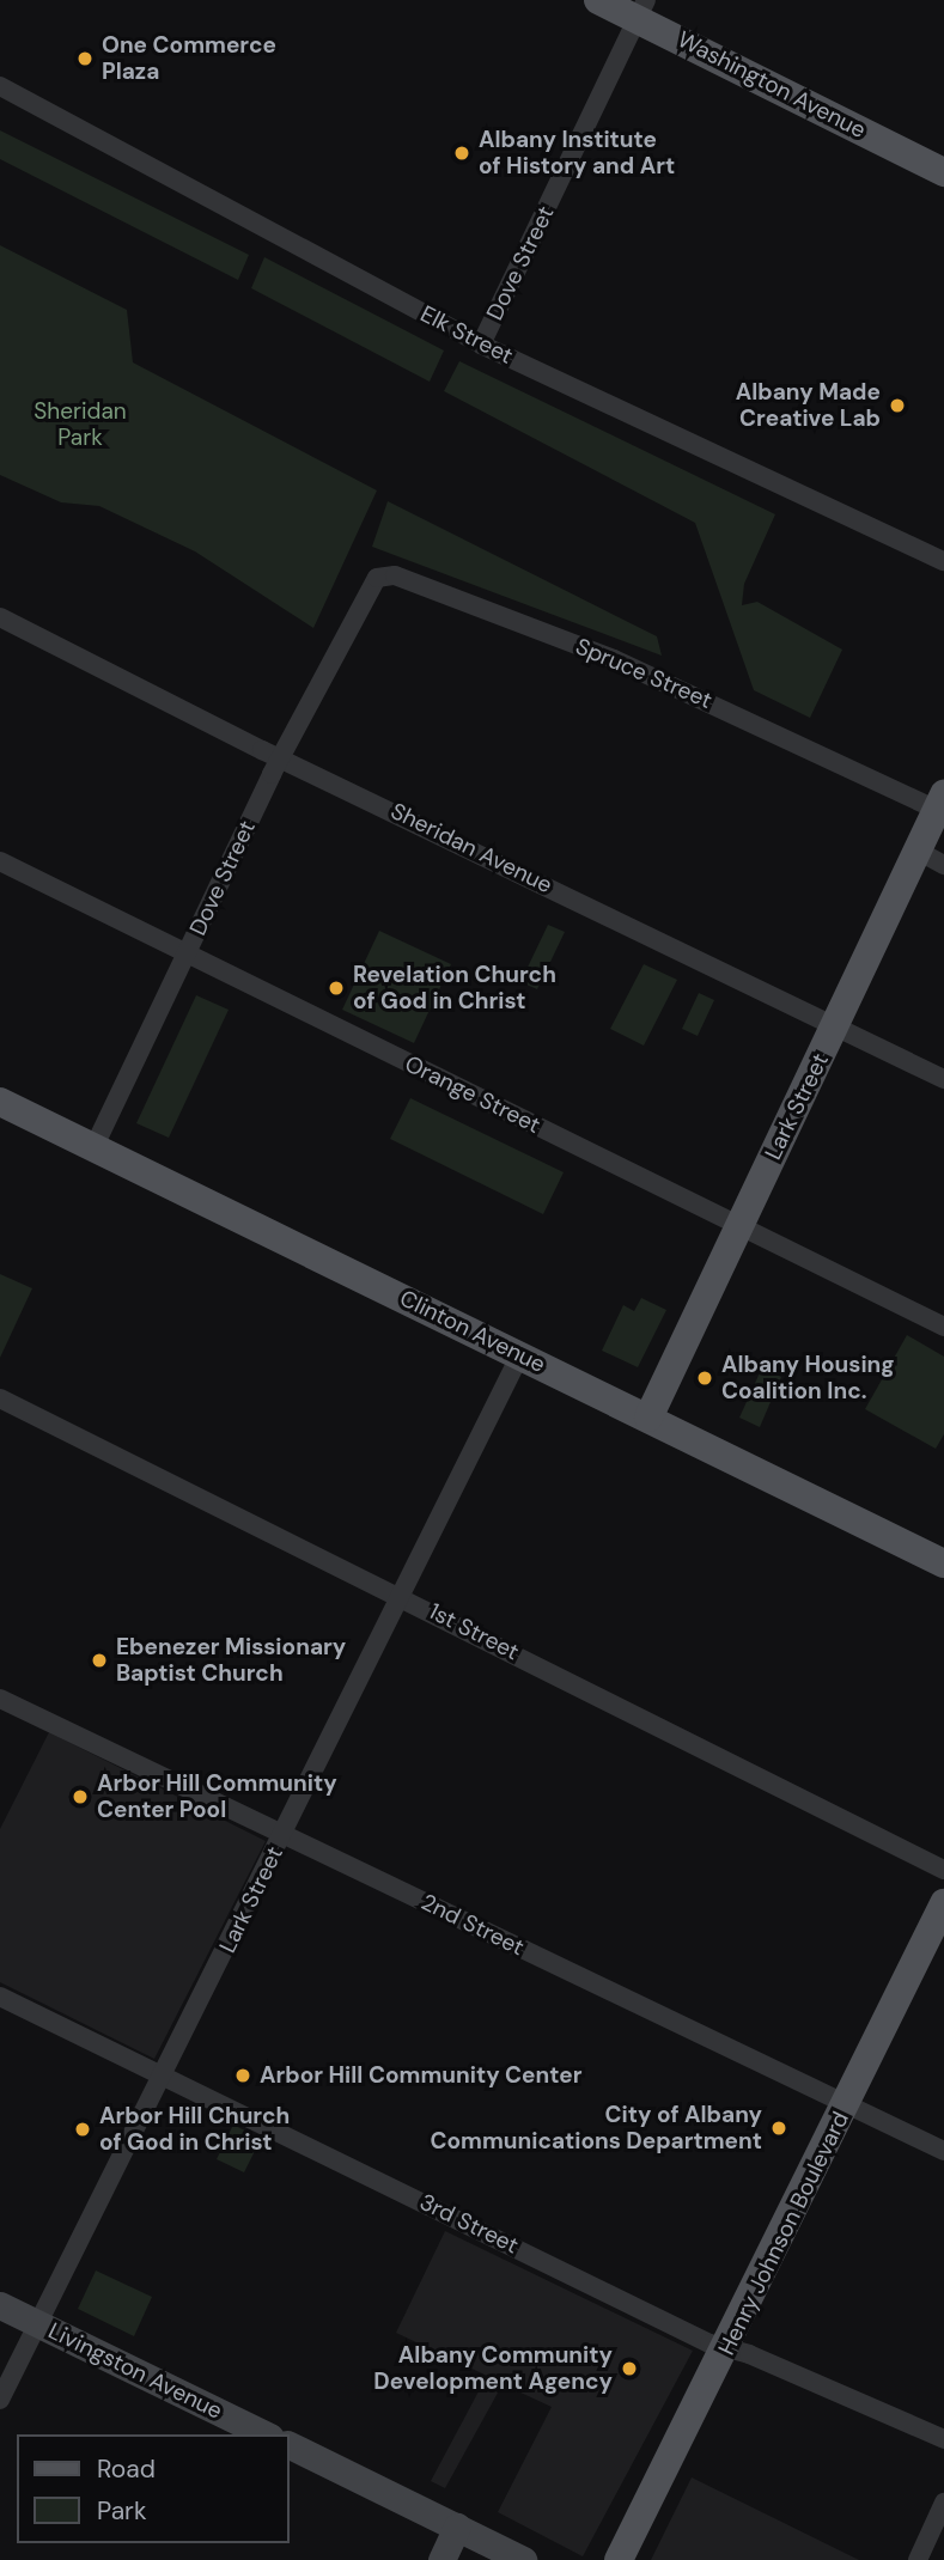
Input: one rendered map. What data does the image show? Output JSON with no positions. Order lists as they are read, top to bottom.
{
  "streets": {
    "main road": [
      "Washington Avenue",
      "Lark Street",
      "Clinton Avenue",
      "Henry Johnson Boulevard"
    ],
    "street": [
      "Dove Street",
      "Elk Street",
      "Spruce Street",
      "Sheridan Avenue",
      "Orange Street",
      "1st Street",
      "2nd Street",
      "3rd Street",
      "Livingston Avenue"
    ]
  },
  "crossings": [
    ["Washington Avenue", "Dove Street"],
    ["Dove Street", "Elk Street"],
    ["Dove Street", "Spruce Street"],
    ["Dove Street", "Sheridan Avenue"],
    ["Dove Street", "Orange Street"],
    ["Dove Street", "Clinton Avenue"],
    ["Spruce Street", "Lark Street"],
    ["Sheridan Avenue", "Lark Street"],
    ["Orange Street", "Lark Street"],
    ["Lark Street", "Clinton Avenue"],
    ["Lark Street", "1st Street"],
    ["Lark Street", "2nd Street"],
    ["Lark Street", "3rd Street"],
    ["Lark Street", "Livingston Avenue"],
    ["2nd Street", "Henry Johnson Boulevard"],
    ["3rd Street", "Henry Johnson Boulevard"]
  ],
  "parks": ["Sheridan Park"],
  "places": [
    "One Commerce Plaza",
    "Albany Institute of History and Art",
    "Albany Made Creative Lab",
    "Revelation Church of God in Christ",
    "Albany Housing Coalition Inc.",
    "Ebenezer Missionary Baptist Church",
    "Arbor Hill Community Center Pool",
    "Arbor Hill Community Center",
    "City of Albany Communications Department",
    "Arbor Hill Church of God in Christ",
    "Albany Community Development Agency"
  ],
  "legend": ["Road", "Park"]
}
